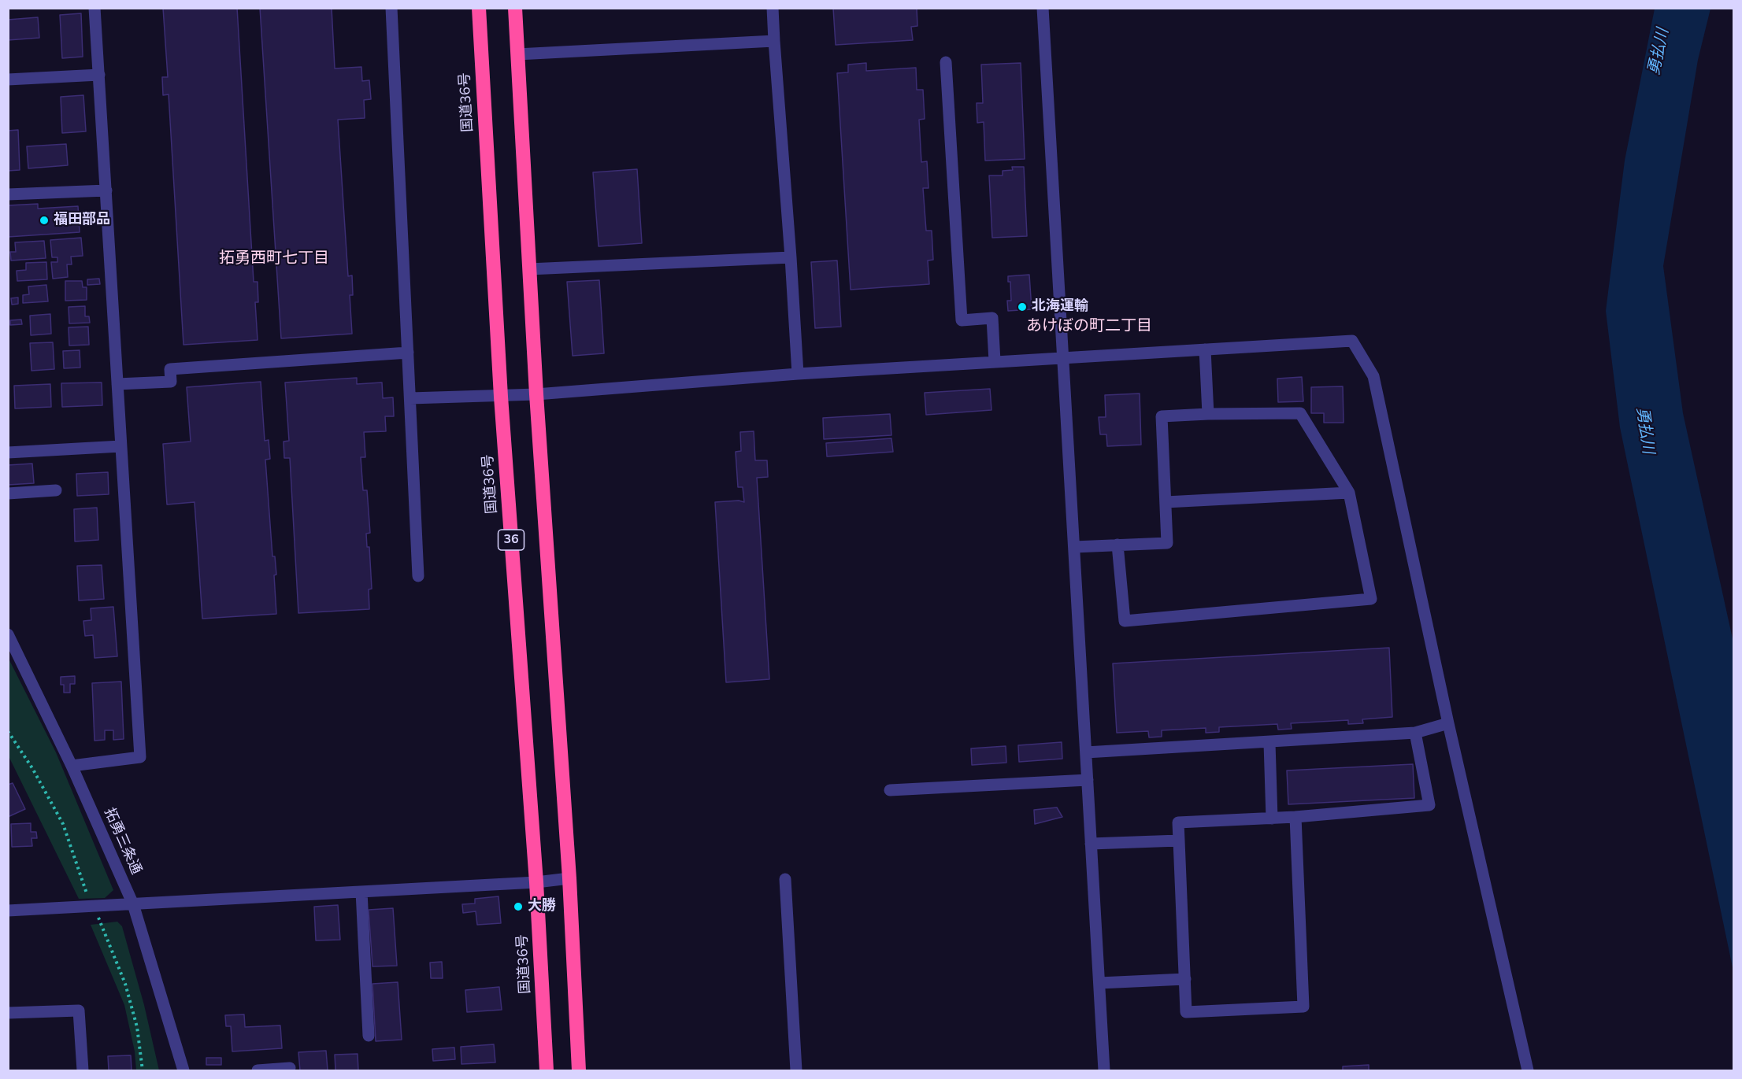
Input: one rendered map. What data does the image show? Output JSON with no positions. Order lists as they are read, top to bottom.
{
  "streets": {
    "highway": ["国道36号", "36"],
    "street": ["拓勇三条通"]
  },
  "districts": ["拓勇西町七丁目", "あけぼの町二丁目"],
  "water": ["勇払川"],
  "places": ["福田部品", "北海運輸", "大勝"]
}
